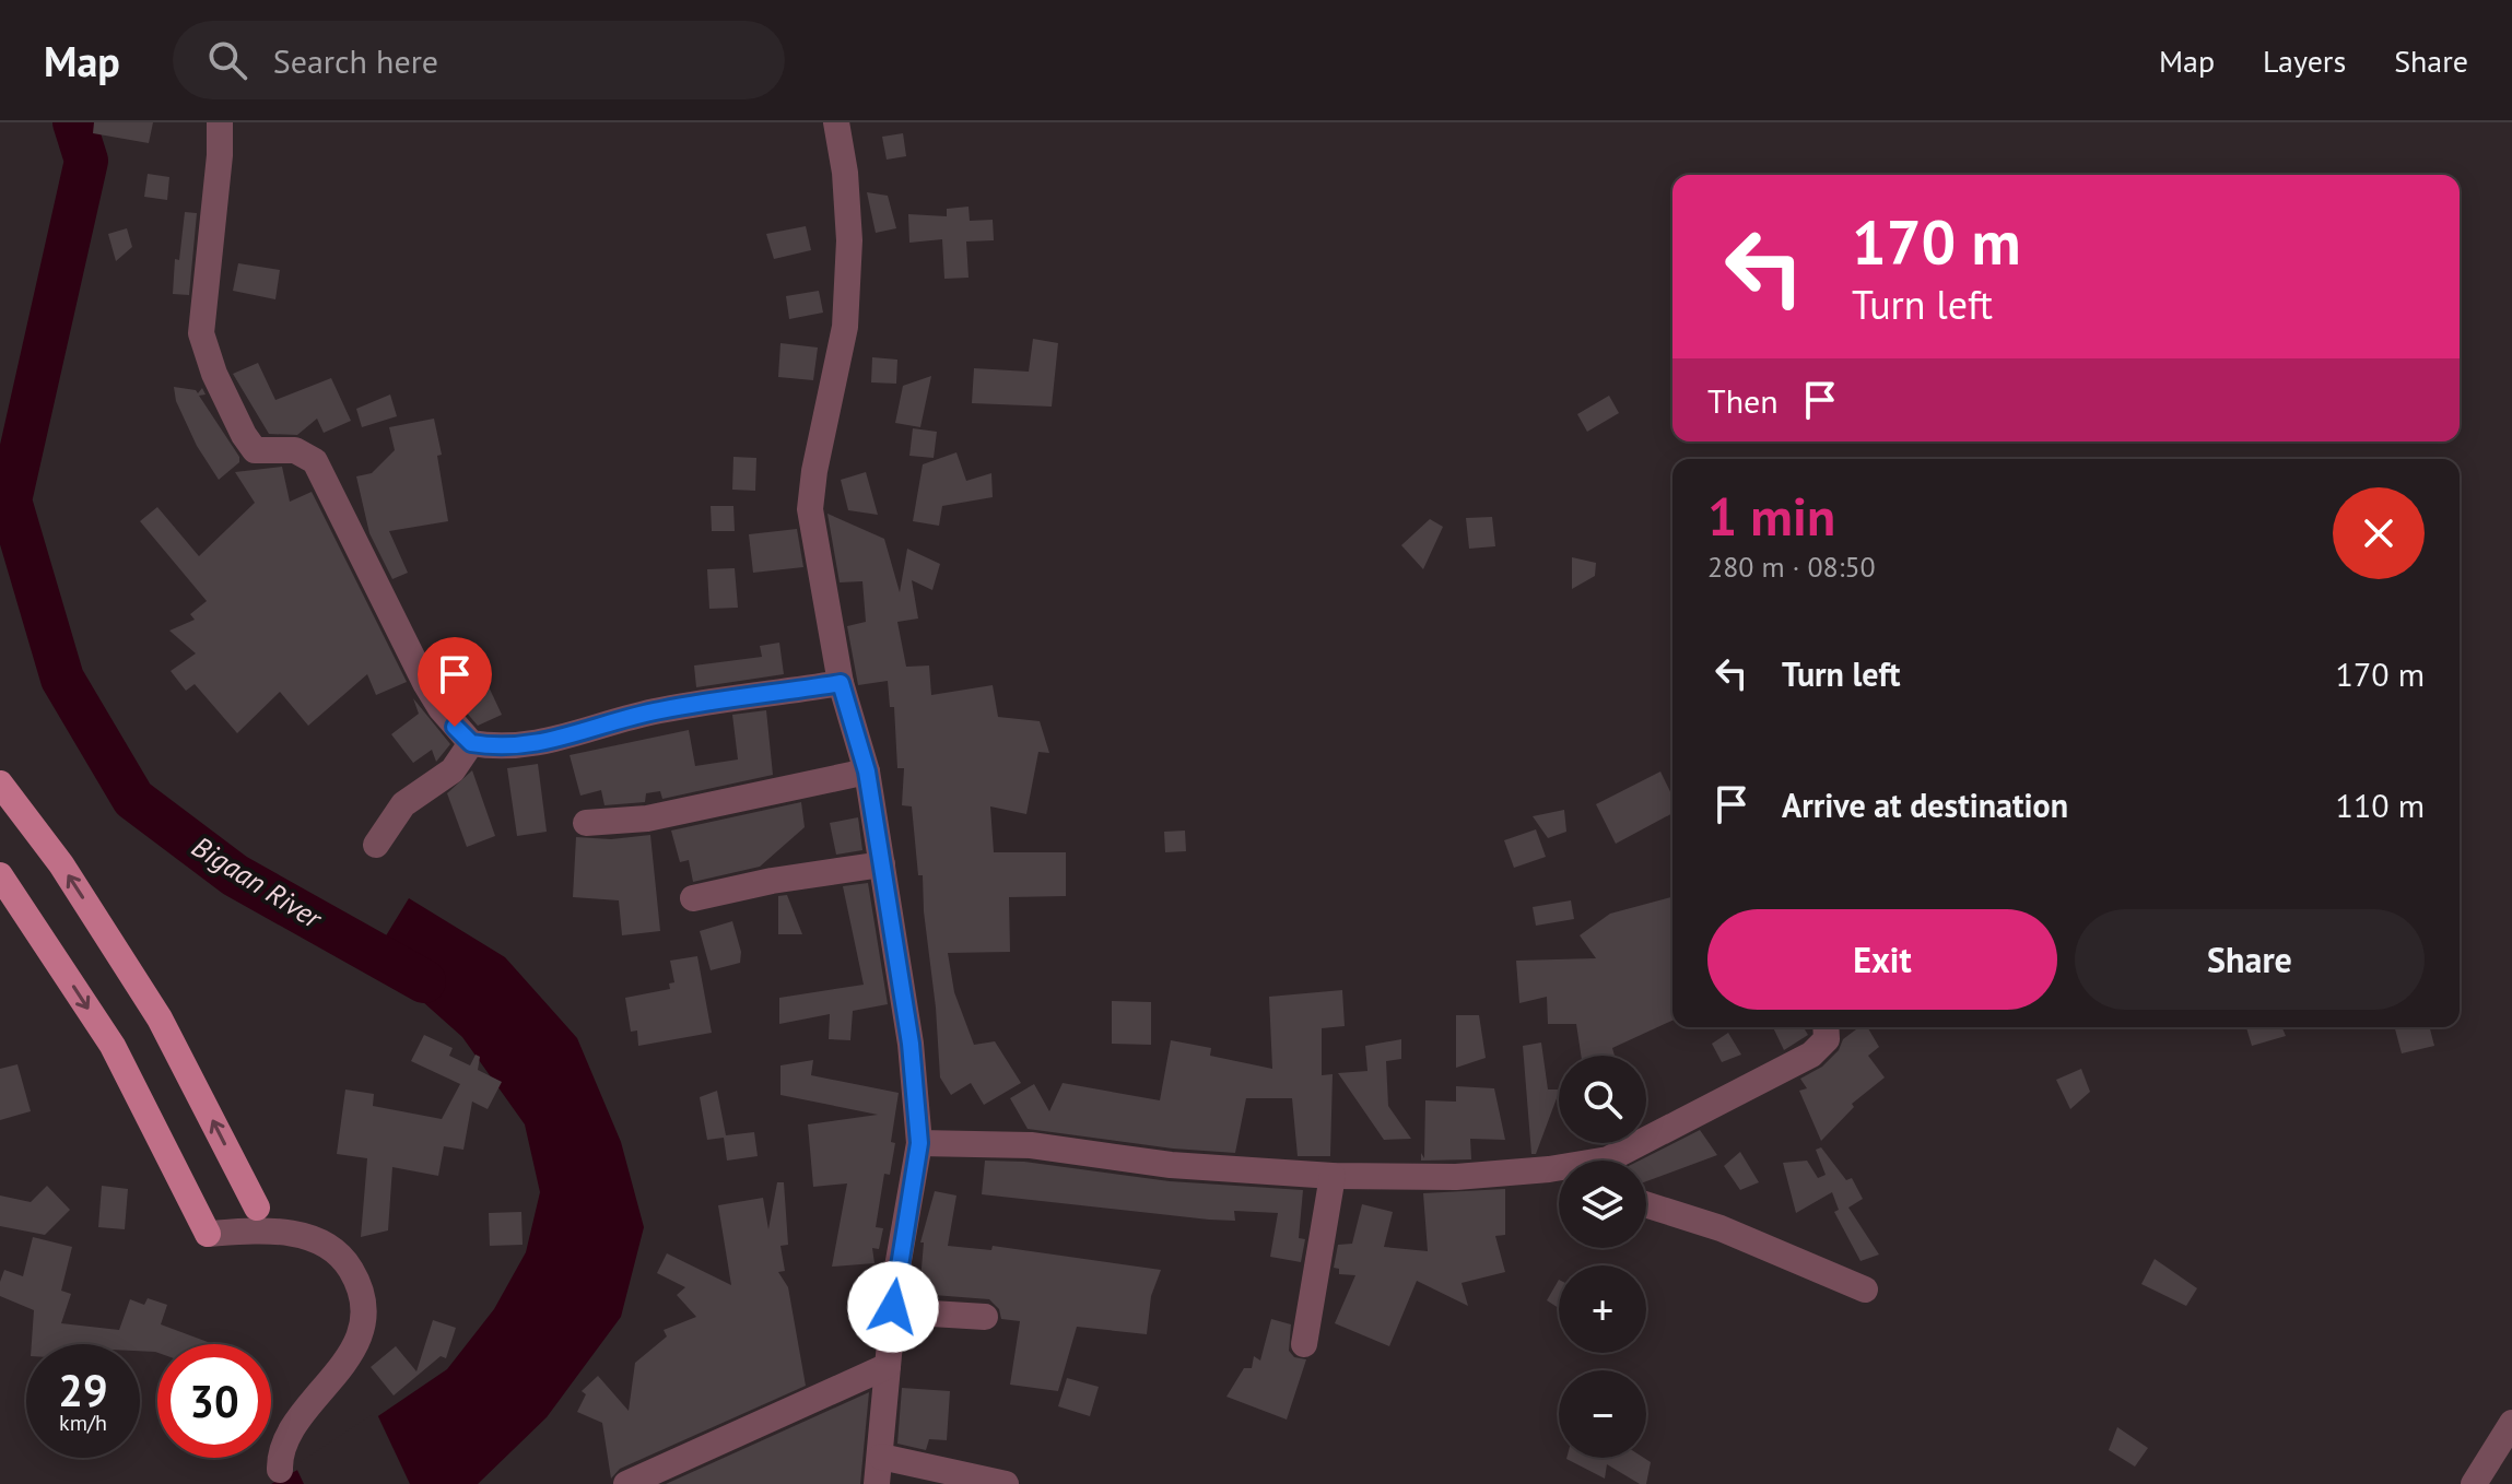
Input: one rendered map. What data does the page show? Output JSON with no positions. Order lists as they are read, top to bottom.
{
  "water": ["Bigaan River"],
  "page": {
    "header": "Map",
    "search": "Search here",
    "nav": ["Map", "Layers", "Share"],
    "turn": ["170 m", "Turn left"],
    "then": "Then",
    "heading": ["1 min", "280 m · 08:50"],
    "list": [
      {
        "name": "Turn left",
        "value": "170 m"
      },
      {
        "name": "Arrive at destination",
        "value": "110 m"
      }
    ],
    "buttons": ["Exit", "Share"],
    "map_buttons": ["+", "−"],
    "speed": "29 km/h",
    "limit": "30"
  }
}
